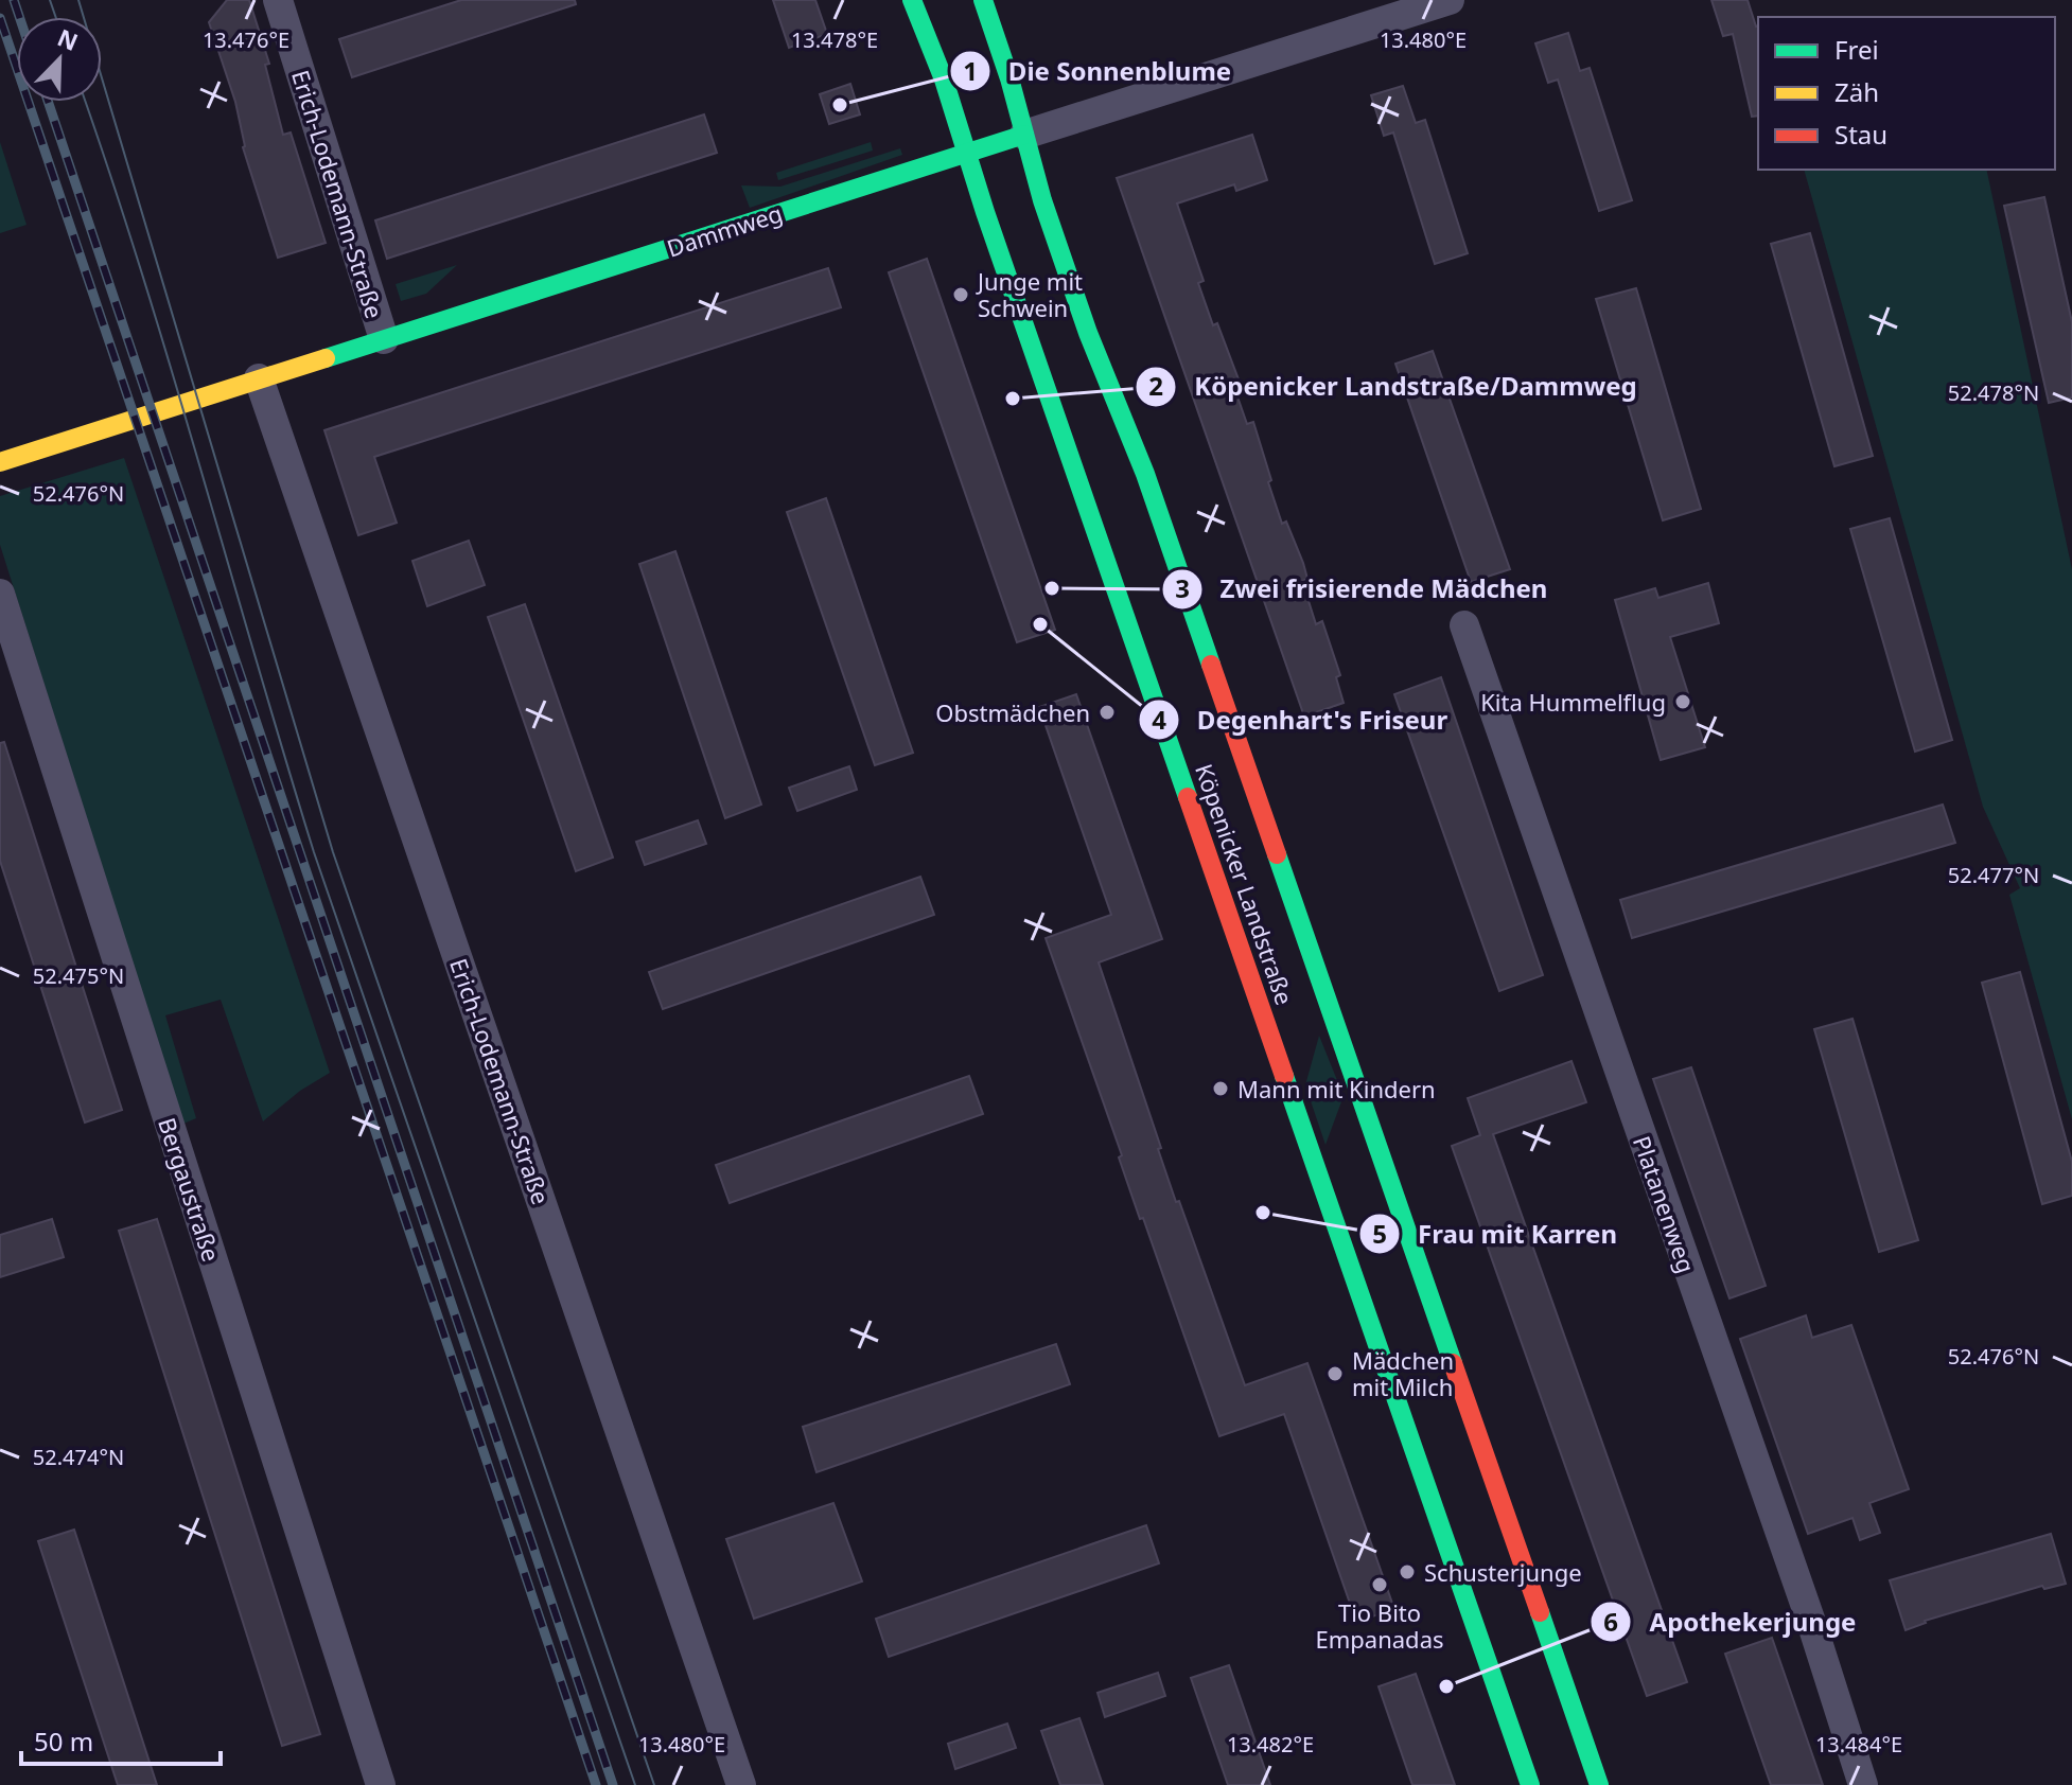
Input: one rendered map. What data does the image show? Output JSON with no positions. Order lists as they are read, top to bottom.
{
  "streets": {
    "main road": ["Dammweg", "Köpenicker Landstraße"],
    "street": ["Erich-Lodemann-Straße", "Bergaustraße", "Platanenweg"]
  },
  "crossings": [
    ["Erich-Lodemann-Straße", "Dammweg"],
    ["Dammweg", "Köpenicker Landstraße"]
  ],
  "places": [
    "Die Sonnenblume",
    "Junge mit Schwein",
    "Köpenicker Landstraße/Dammweg",
    "Zwei frisierende Mädchen",
    "Degenhart's Friseur",
    "Kita Hummelflug",
    "Obstmädchen",
    "Mann mit Kindern",
    "Frau mit Karren",
    "Mädchen mit Milch",
    "Schusterjunge",
    "Tio Bito Empanadas",
    "Apothekerjunge"
  ],
  "legend": ["Frei", "Zäh", "Stau"],
  "scale_bar": "50 m",
  "north": "top right",
  "coordinates": [
    "13.476°E",
    "13.478°E",
    "13.480°E",
    "52.478°N",
    "52.476°N",
    "52.477°N",
    "52.475°N",
    "52.474°N",
    "13.482°E",
    "13.484°E"
  ]
}
